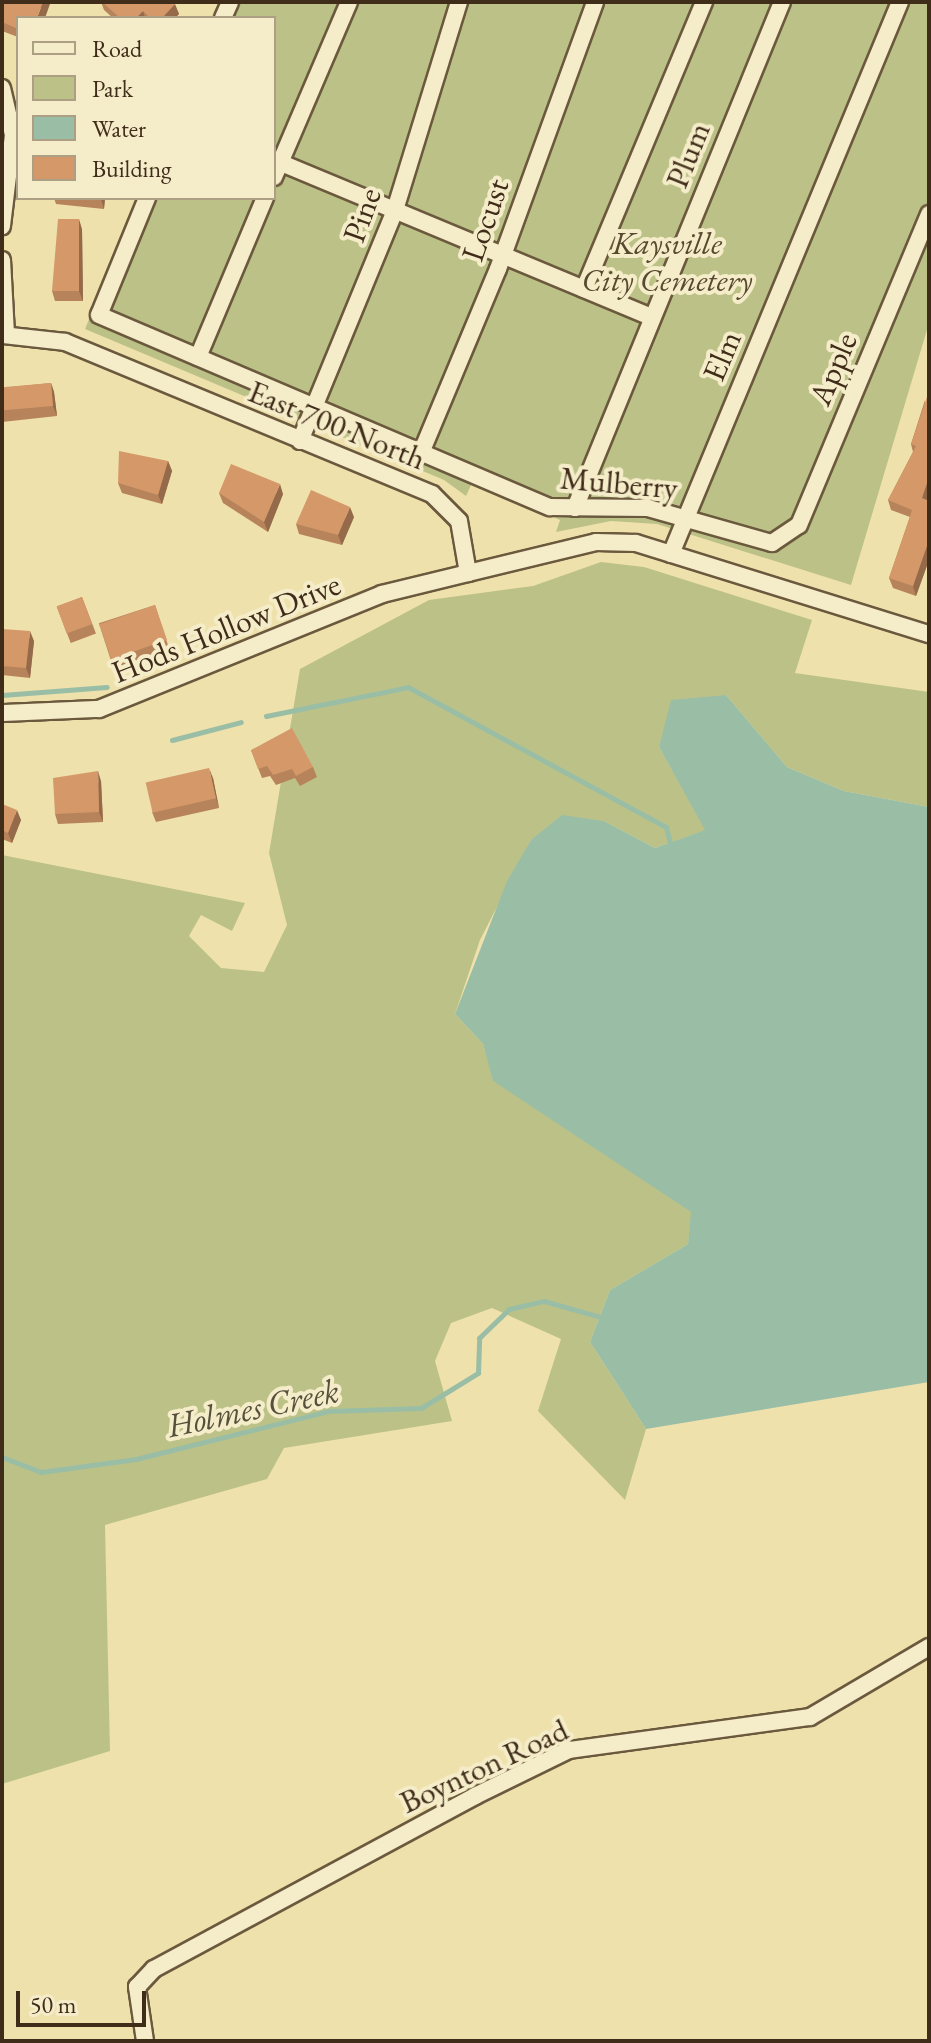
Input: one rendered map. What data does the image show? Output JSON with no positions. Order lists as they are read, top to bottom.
{
  "streets": {
    "street": [
      "Plum",
      "Pine",
      "Locust",
      "Elm",
      "Apple",
      "East 700 North",
      "Mulberry",
      "Hods Hollow Drive",
      "Boynton Road"
    ]
  },
  "crossings": [
    ["Plum", "Mulberry"],
    ["Pine", "East 700 North"],
    ["Pine", "Mulberry"],
    ["Locust", "Mulberry"],
    ["Elm", "Mulberry"],
    ["Apple", "Mulberry"],
    ["East 700 North", "Hods Hollow Drive"]
  ],
  "water": ["Holmes Creek"],
  "parks": ["Kaysville City Cemetery"],
  "legend": [
    "Road",
    "Park",
    "Water",
    "Building"
  ],
  "scale_bar": "50 m"
}
